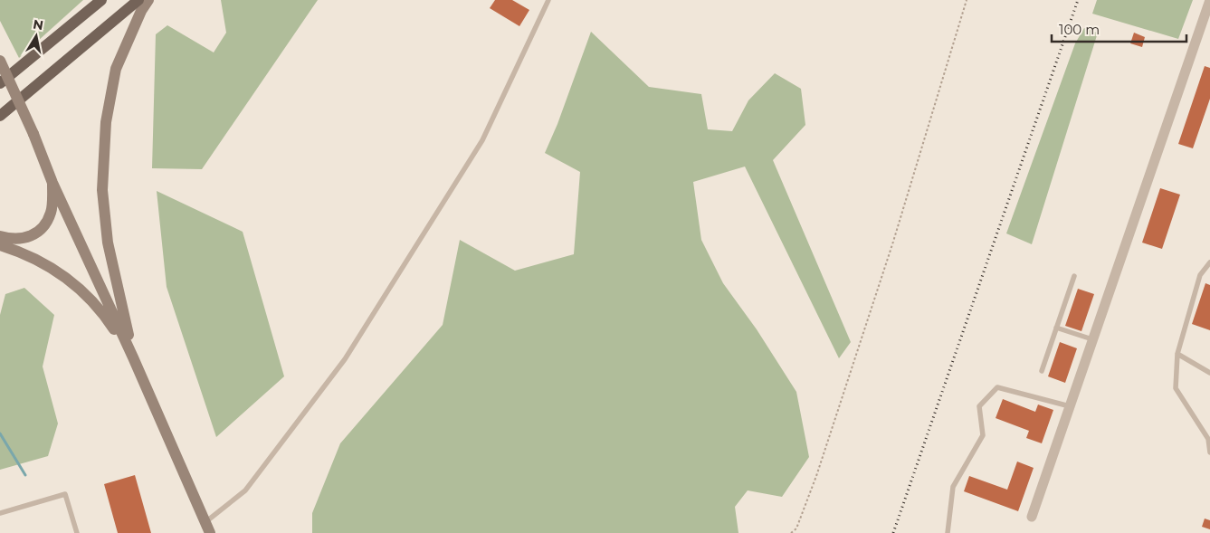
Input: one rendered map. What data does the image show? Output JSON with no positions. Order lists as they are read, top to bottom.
{
  "scale_bar": "100 m",
  "north": "top"
}
